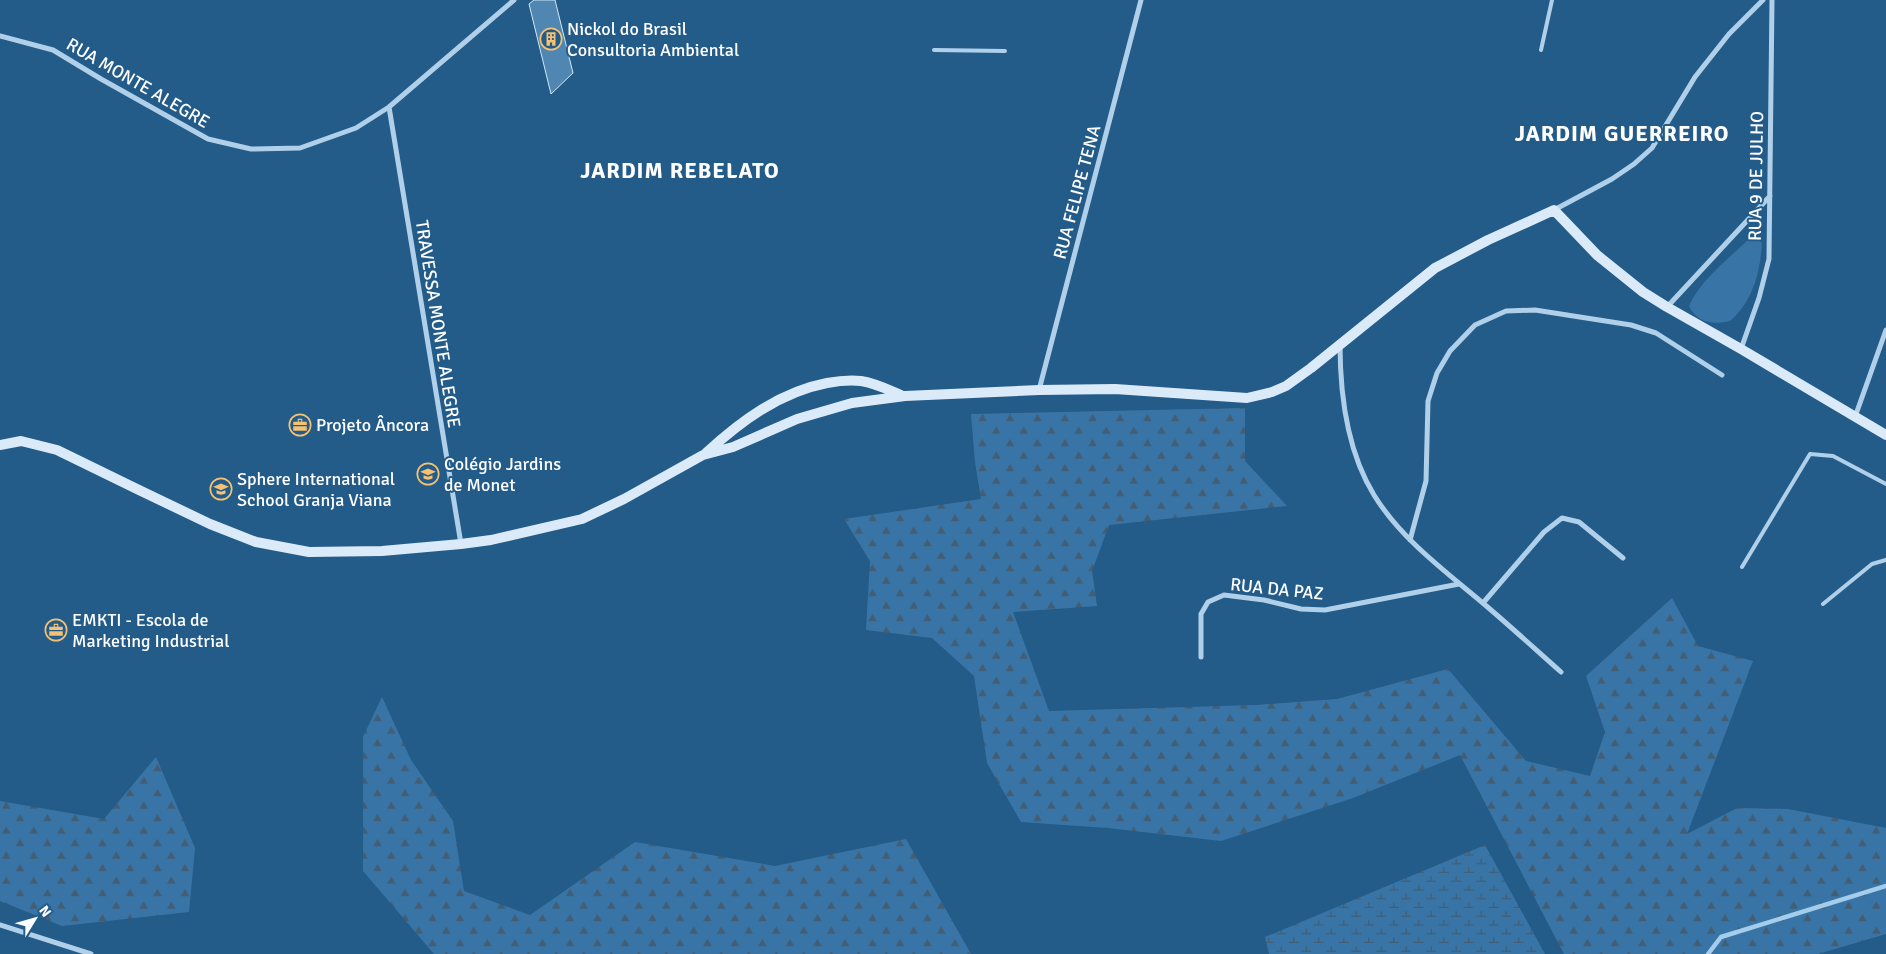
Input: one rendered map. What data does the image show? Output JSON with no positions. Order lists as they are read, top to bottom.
{
  "streets": {
    "street": [
      "RUA MONTE ALEGRE",
      "RUA 9 DE JULHO",
      "RUA FELIPE TENA",
      "TRAVESSA MONTE ALEGRE",
      "RUA DA PAZ"
    ]
  },
  "crossings": [
    ["RUA MONTE ALEGRE", "TRAVESSA MONTE ALEGRE"]
  ],
  "districts": ["JARDIM GUERREIRO", "JARDIM REBELATO"],
  "places": {
    "building": ["Nickol do Brasil Consultoria Ambiental"],
    "office": ["Projeto Âncora", "EMKTI - Escola de Marketing Industrial"],
    "school or university": ["Colégio Jardins de Monet", "Sphere International School Granja Viana"]
  },
  "north": "top right"
}
